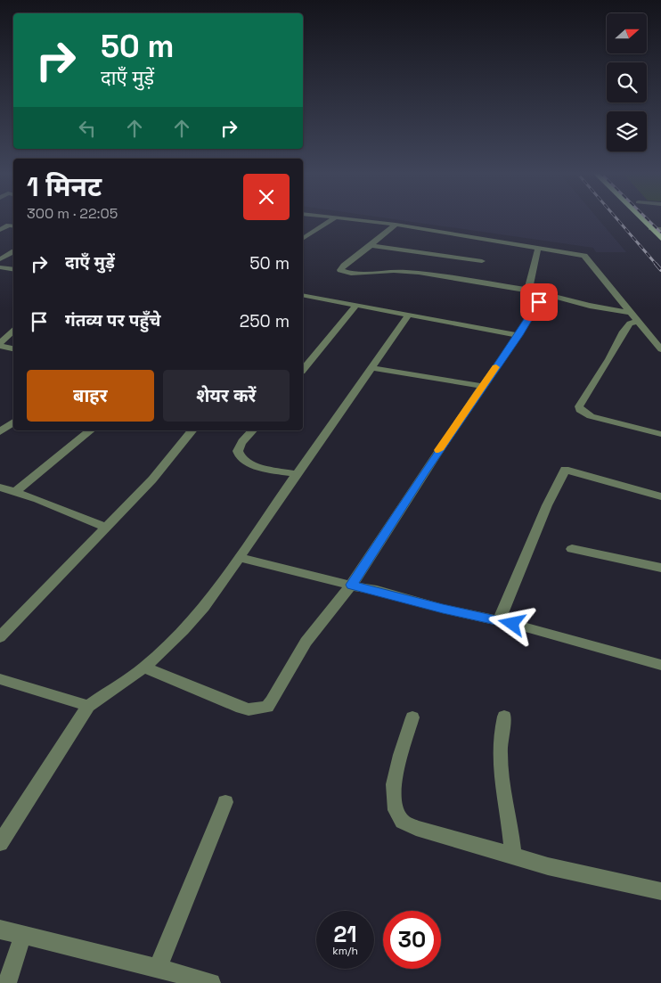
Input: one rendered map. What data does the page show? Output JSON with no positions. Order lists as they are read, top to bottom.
{
  "north": "right",
  "page": {
    "turn": ["50 m", "दाएँ मुड़ें"],
    "heading": ["1 मिनट", "300 m · 22:05"],
    "list": [
      {
        "name": "दाएँ मुड़ें",
        "value": "50 m"
      },
      {
        "name": "गंतव्य पर पहुँचे",
        "value": "250 m"
      }
    ],
    "buttons": ["बाहर", "शेयर करें"],
    "speed": "21 km/h",
    "limit": "30"
  }
}
